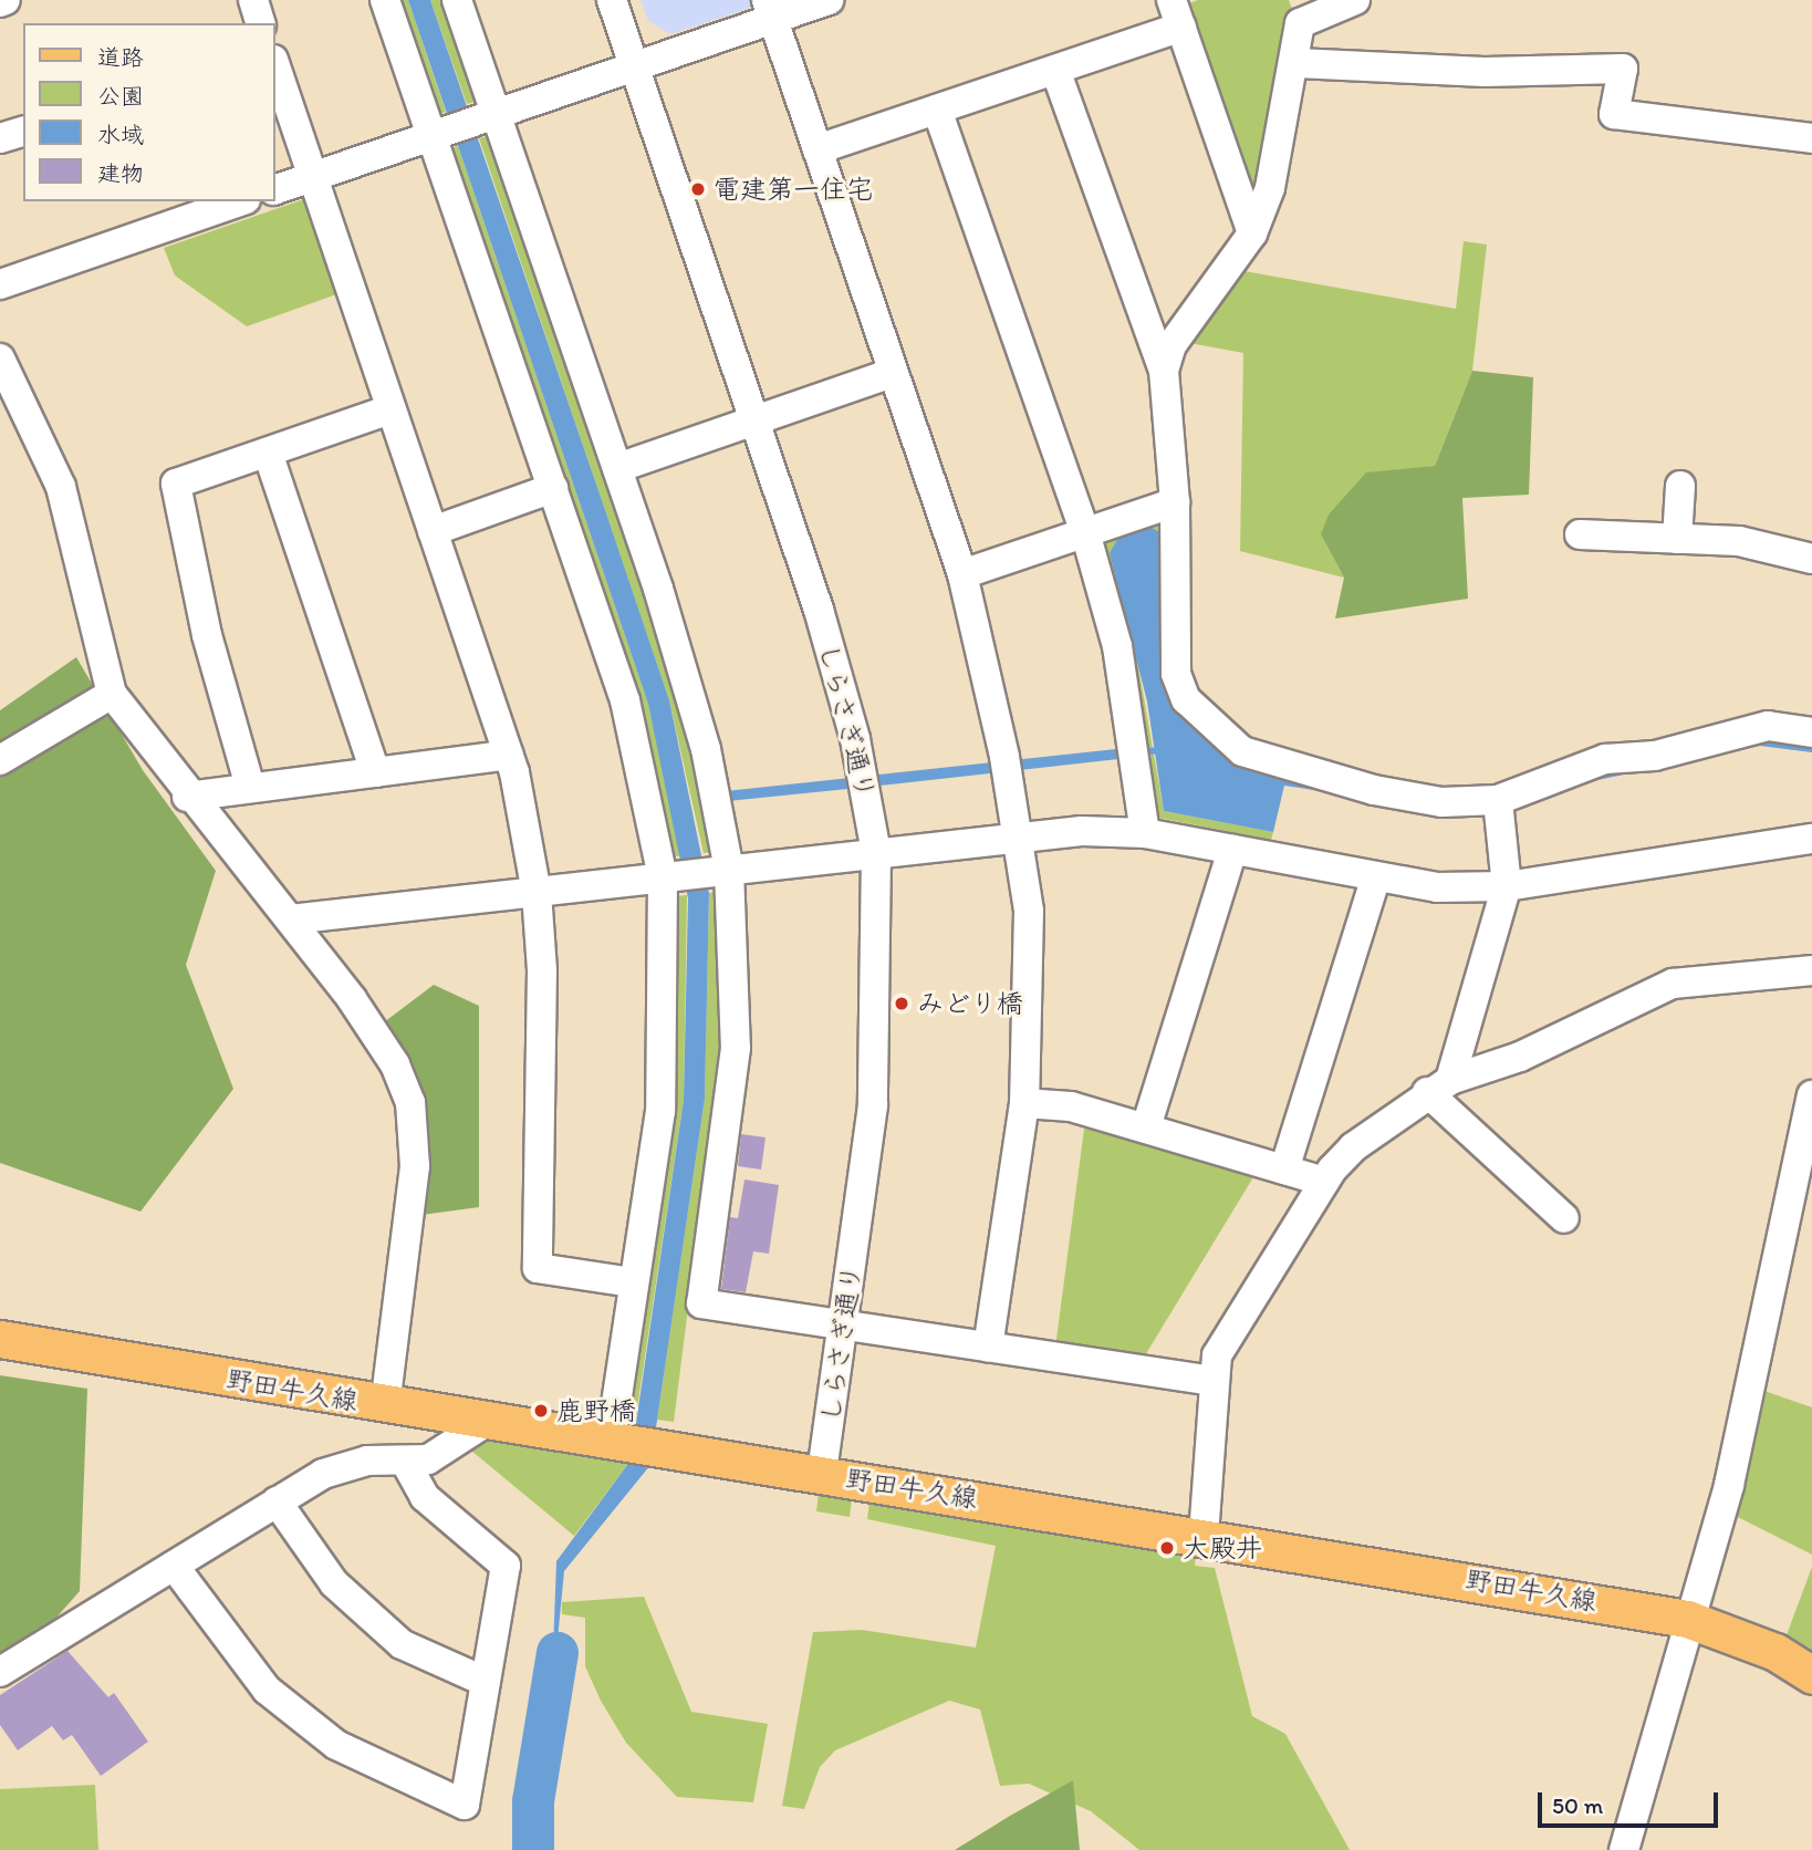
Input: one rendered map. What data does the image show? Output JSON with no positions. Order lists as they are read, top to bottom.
{
  "streets": {
    "main road": ["野田牛久線"],
    "street": ["しらさぎ通り"]
  },
  "crossings": [
    ["しらさぎ通り", "野田牛久線"]
  ],
  "places": [
    "電建第一住宅",
    "みどり橋",
    "鹿野橋",
    "大殿井"
  ],
  "legend": [
    "道路",
    "公園",
    "水域",
    "建物"
  ],
  "scale_bar": "50 m"
}
